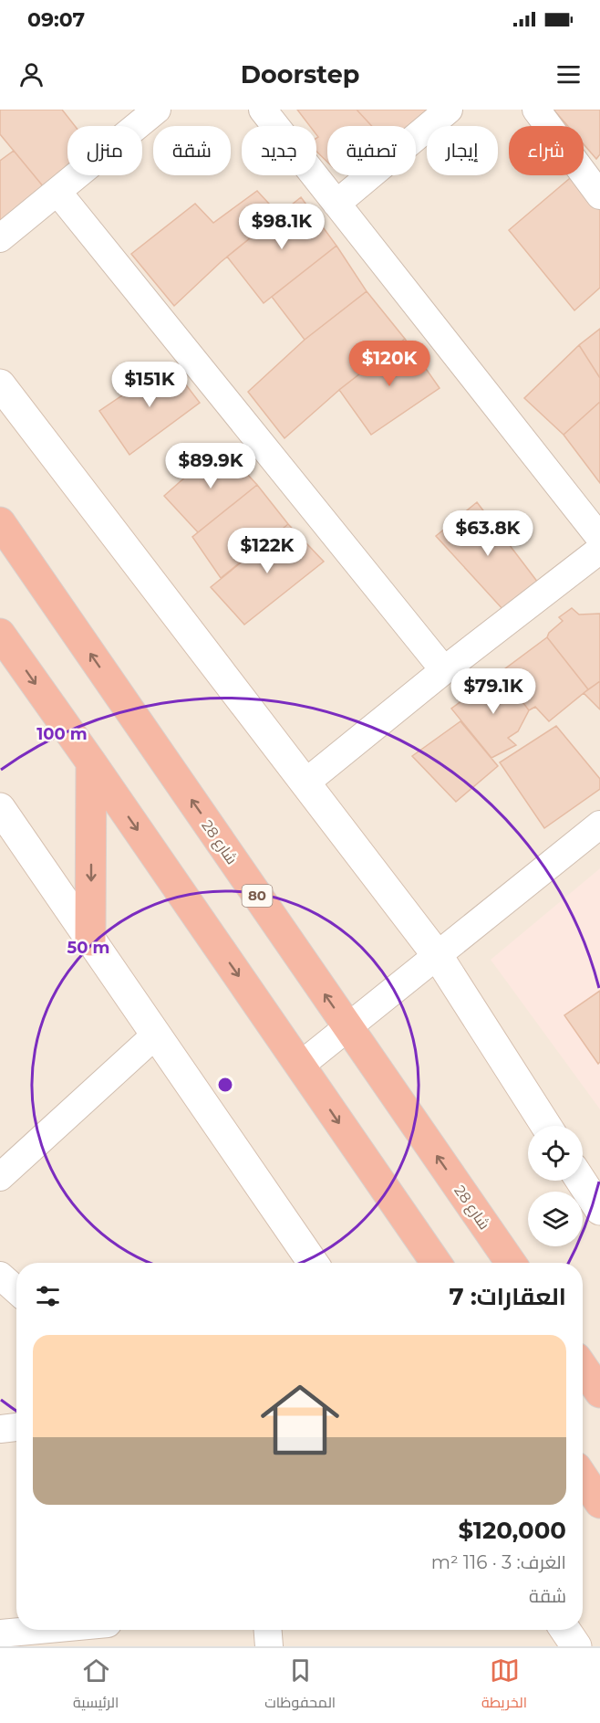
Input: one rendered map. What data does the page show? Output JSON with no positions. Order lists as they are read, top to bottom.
{
  "streets": {
    "highway": ["شارع 28", "80"]
  },
  "page": {
    "status": "09:07",
    "header": "Doorstep",
    "chip": [
      "شراء",
      "إيجار",
      "تصفية",
      "جديد",
      "شقة",
      "منزل"
    ],
    "price": [
      "$98.1K",
      "$120K",
      "$151K",
      "$89.9K",
      "$63.8K",
      "$122K",
      "$79.1K"
    ],
    "heading": "العقارات: 7",
    "list": [
      {
        "name": "$120,000",
        "note": "الغرف: 3 · 116 m² · شقة"
      }
    ],
    "tabs": ["الخريطة", "المحفوظات", "الرئيسية"]
  },
  "rings": ["100 m", "50 m"]
}
